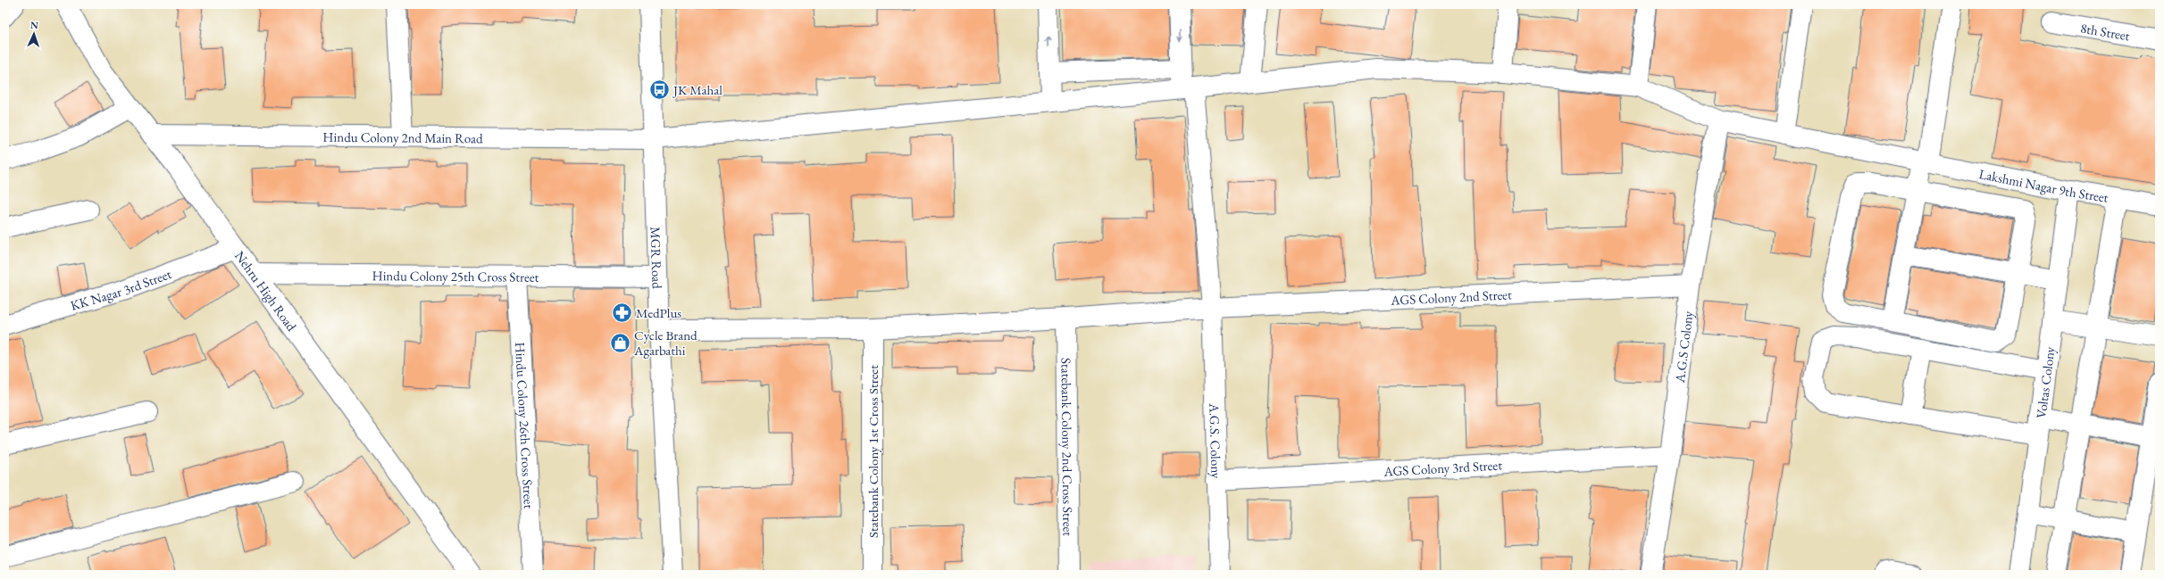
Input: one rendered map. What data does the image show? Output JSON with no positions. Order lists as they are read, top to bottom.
{
  "streets": {
    "street": [
      "8th Street",
      "Hindu Colony 2nd Main Road",
      "Lakshmi Nagar 9th Street",
      "MGR Road",
      "Hindu Colony 25th Cross Street",
      "KK Nagar 3rd Street",
      "Nehru High Road",
      "AGS Colony 2nd Street",
      "A.G.S Colony",
      "Voltas Colony",
      "Hindu Colony 26th Cross Street",
      "A.G.S. Colony",
      "Statebank Colony 2nd Cross Street",
      "Statebank Colony 1st Cross Street",
      "AGS Colony 3rd Street"
    ]
  },
  "crossings": [
    ["Hindu Colony 2nd Main Road", "Lakshmi Nagar 9th Street"],
    ["Hindu Colony 2nd Main Road", "MGR Road"],
    ["Hindu Colony 2nd Main Road", "Nehru High Road"],
    ["Hindu Colony 2nd Main Road", "A.G.S. Colony"],
    ["Lakshmi Nagar 9th Street", "A.G.S Colony"],
    ["Lakshmi Nagar 9th Street", "Voltas Colony"],
    ["MGR Road", "Hindu Colony 25th Cross Street"],
    ["MGR Road", "AGS Colony 2nd Street"],
    ["Hindu Colony 25th Cross Street", "Nehru High Road"],
    ["Hindu Colony 25th Cross Street", "Hindu Colony 26th Cross Street"],
    ["KK Nagar 3rd Street", "Nehru High Road"],
    ["AGS Colony 2nd Street", "A.G.S Colony"],
    ["AGS Colony 2nd Street", "A.G.S. Colony"],
    ["AGS Colony 2nd Street", "Statebank Colony 2nd Cross Street"],
    ["AGS Colony 2nd Street", "Statebank Colony 1st Cross Street"],
    ["A.G.S Colony", "AGS Colony 3rd Street"],
    ["A.G.S. Colony", "AGS Colony 3rd Street"]
  ],
  "places": {
    "bus stop": ["JK Mahal"],
    "pharmacy": ["MedPlus"],
    "shop": ["Cycle Brand Agarbathi"]
  },
  "north": "top"
}
